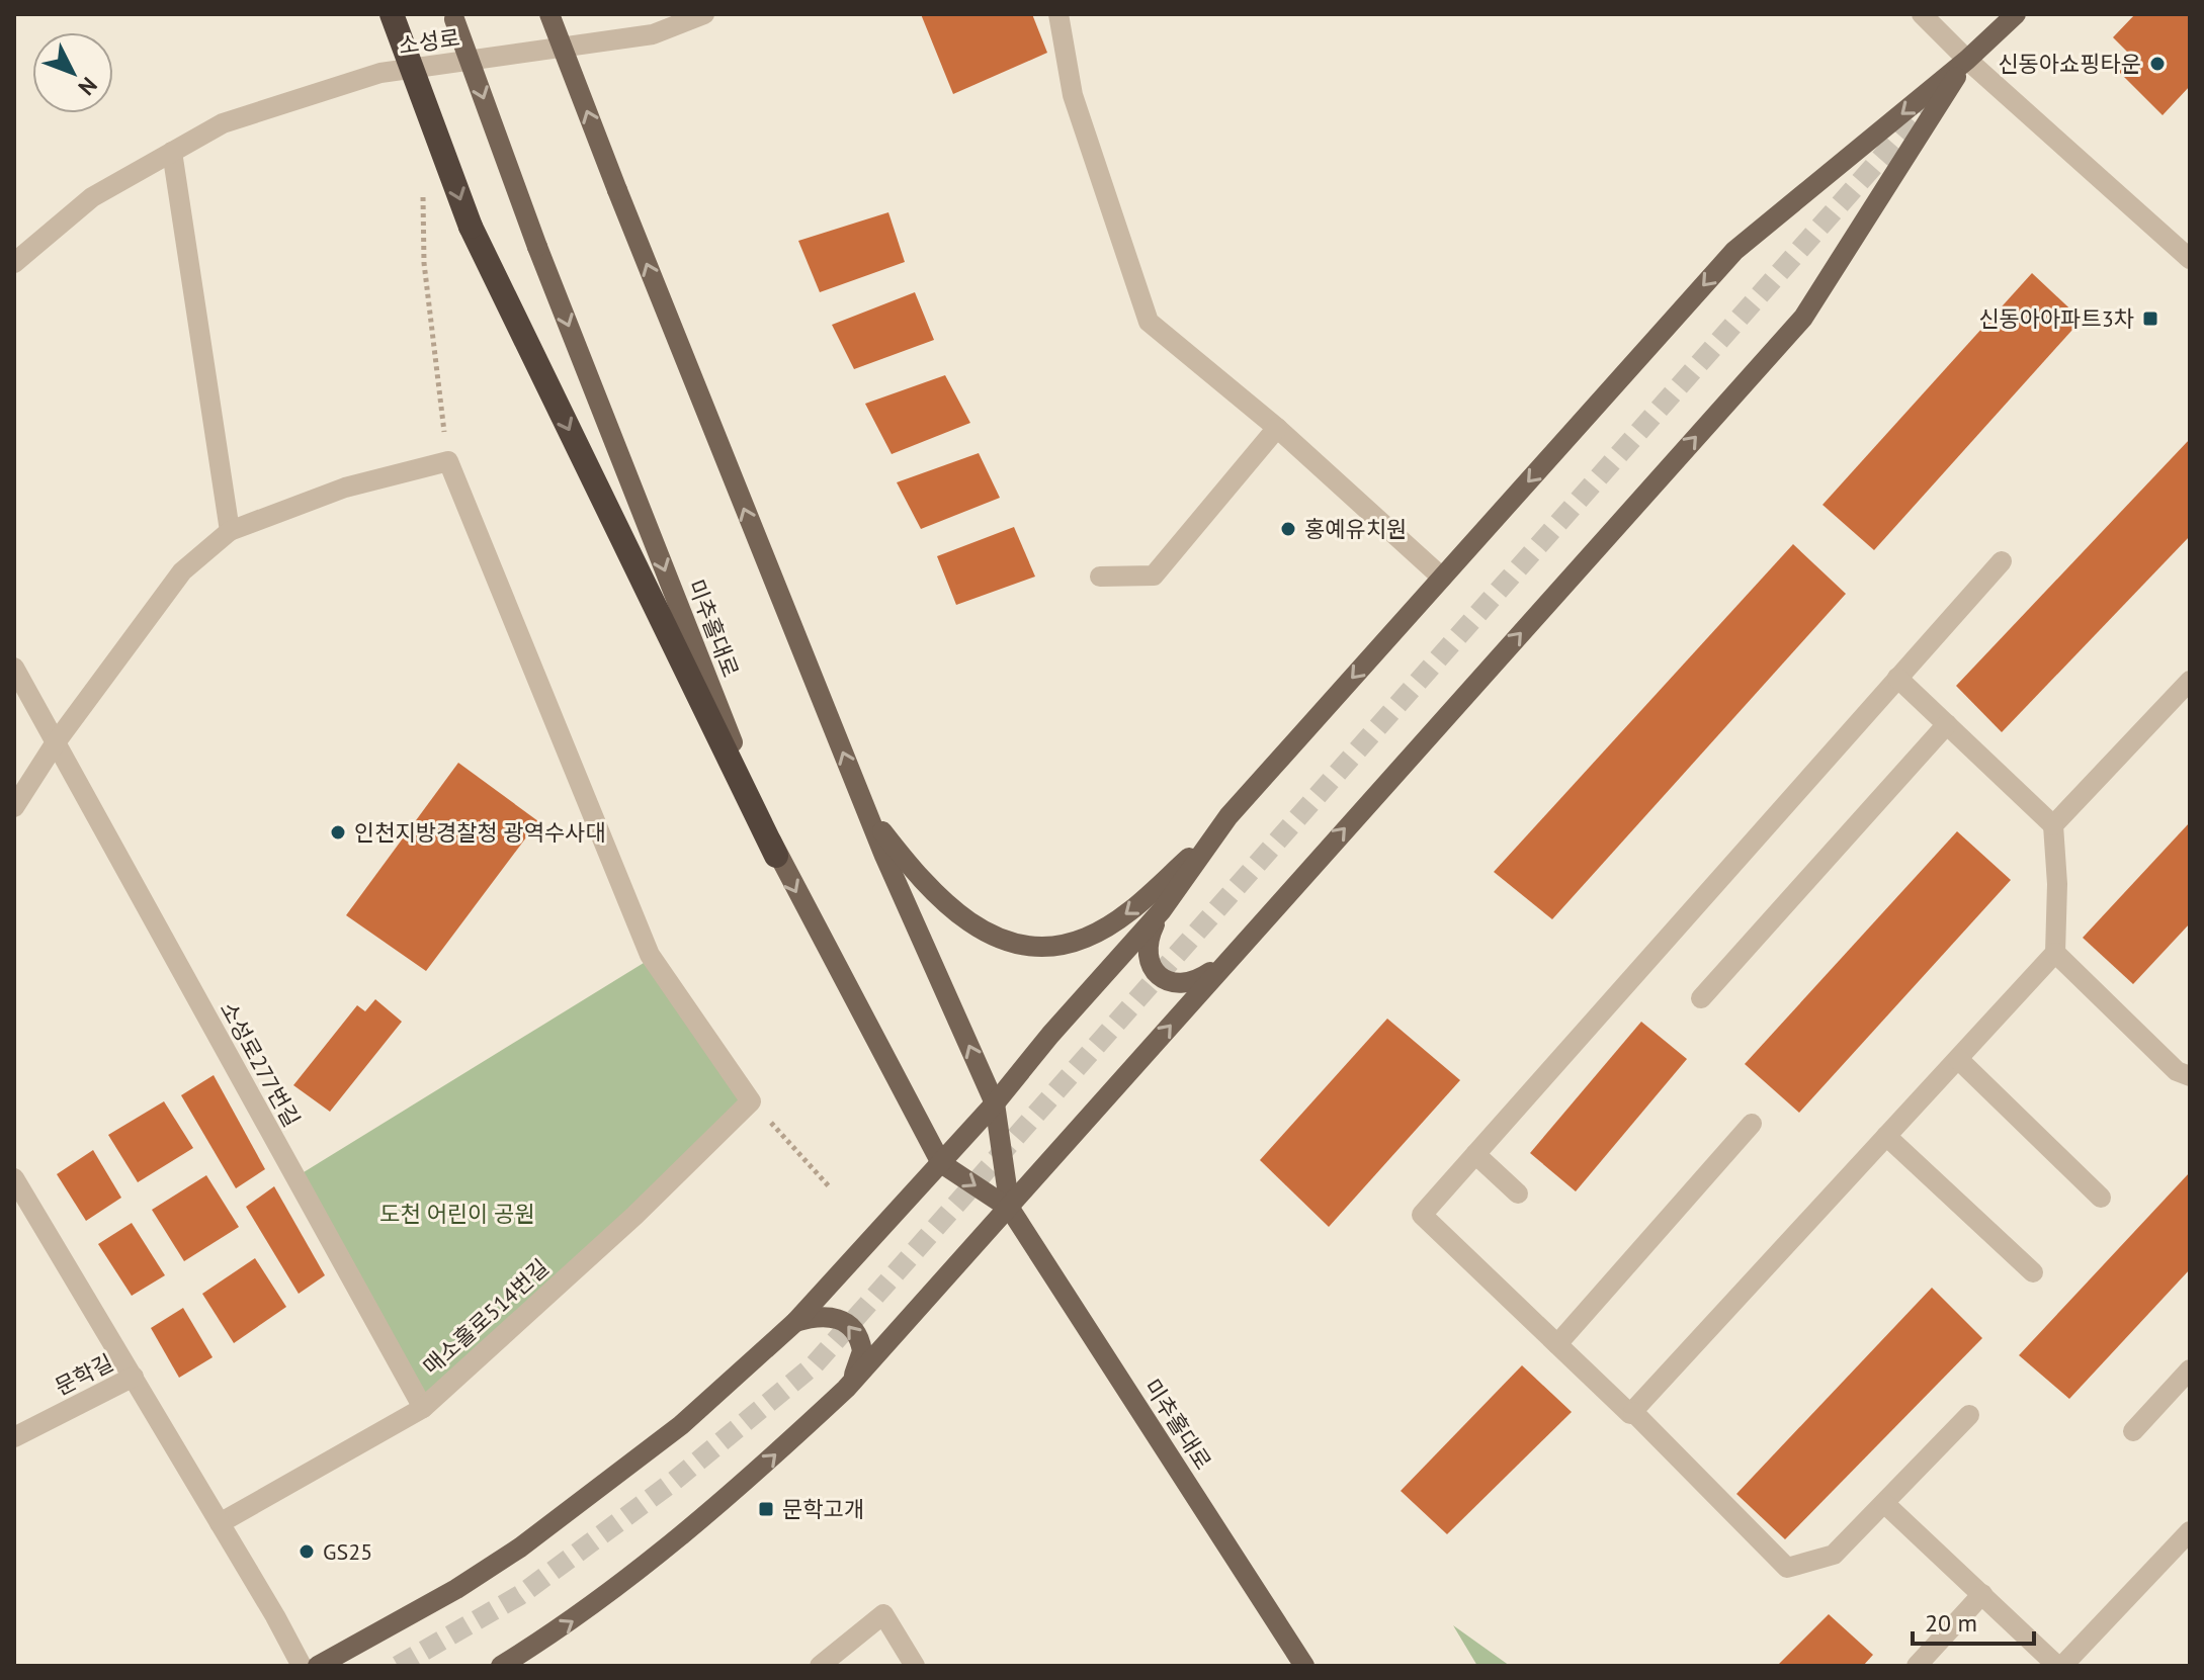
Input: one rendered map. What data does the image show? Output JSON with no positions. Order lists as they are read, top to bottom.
{
  "streets": {
    "main road": ["미추홀대로"],
    "street": [
      "소성로",
      "소성로277번길",
      "매소홀로514번길",
      "문학길"
    ]
  },
  "crossings": [
    ["소성로277번길", "매소홀로514번길"]
  ],
  "parks": ["도천 어린이 공원"],
  "places": {
    "other": [
      "신동아쇼핑타운",
      "홍예유치원",
      "인천지방경찰청 광역수사대",
      "GS25"
    ],
    "transit": ["신동아아파트3차", "문학고개"]
  },
  "scale_bar": "20 m",
  "north": "bottom right"
}
